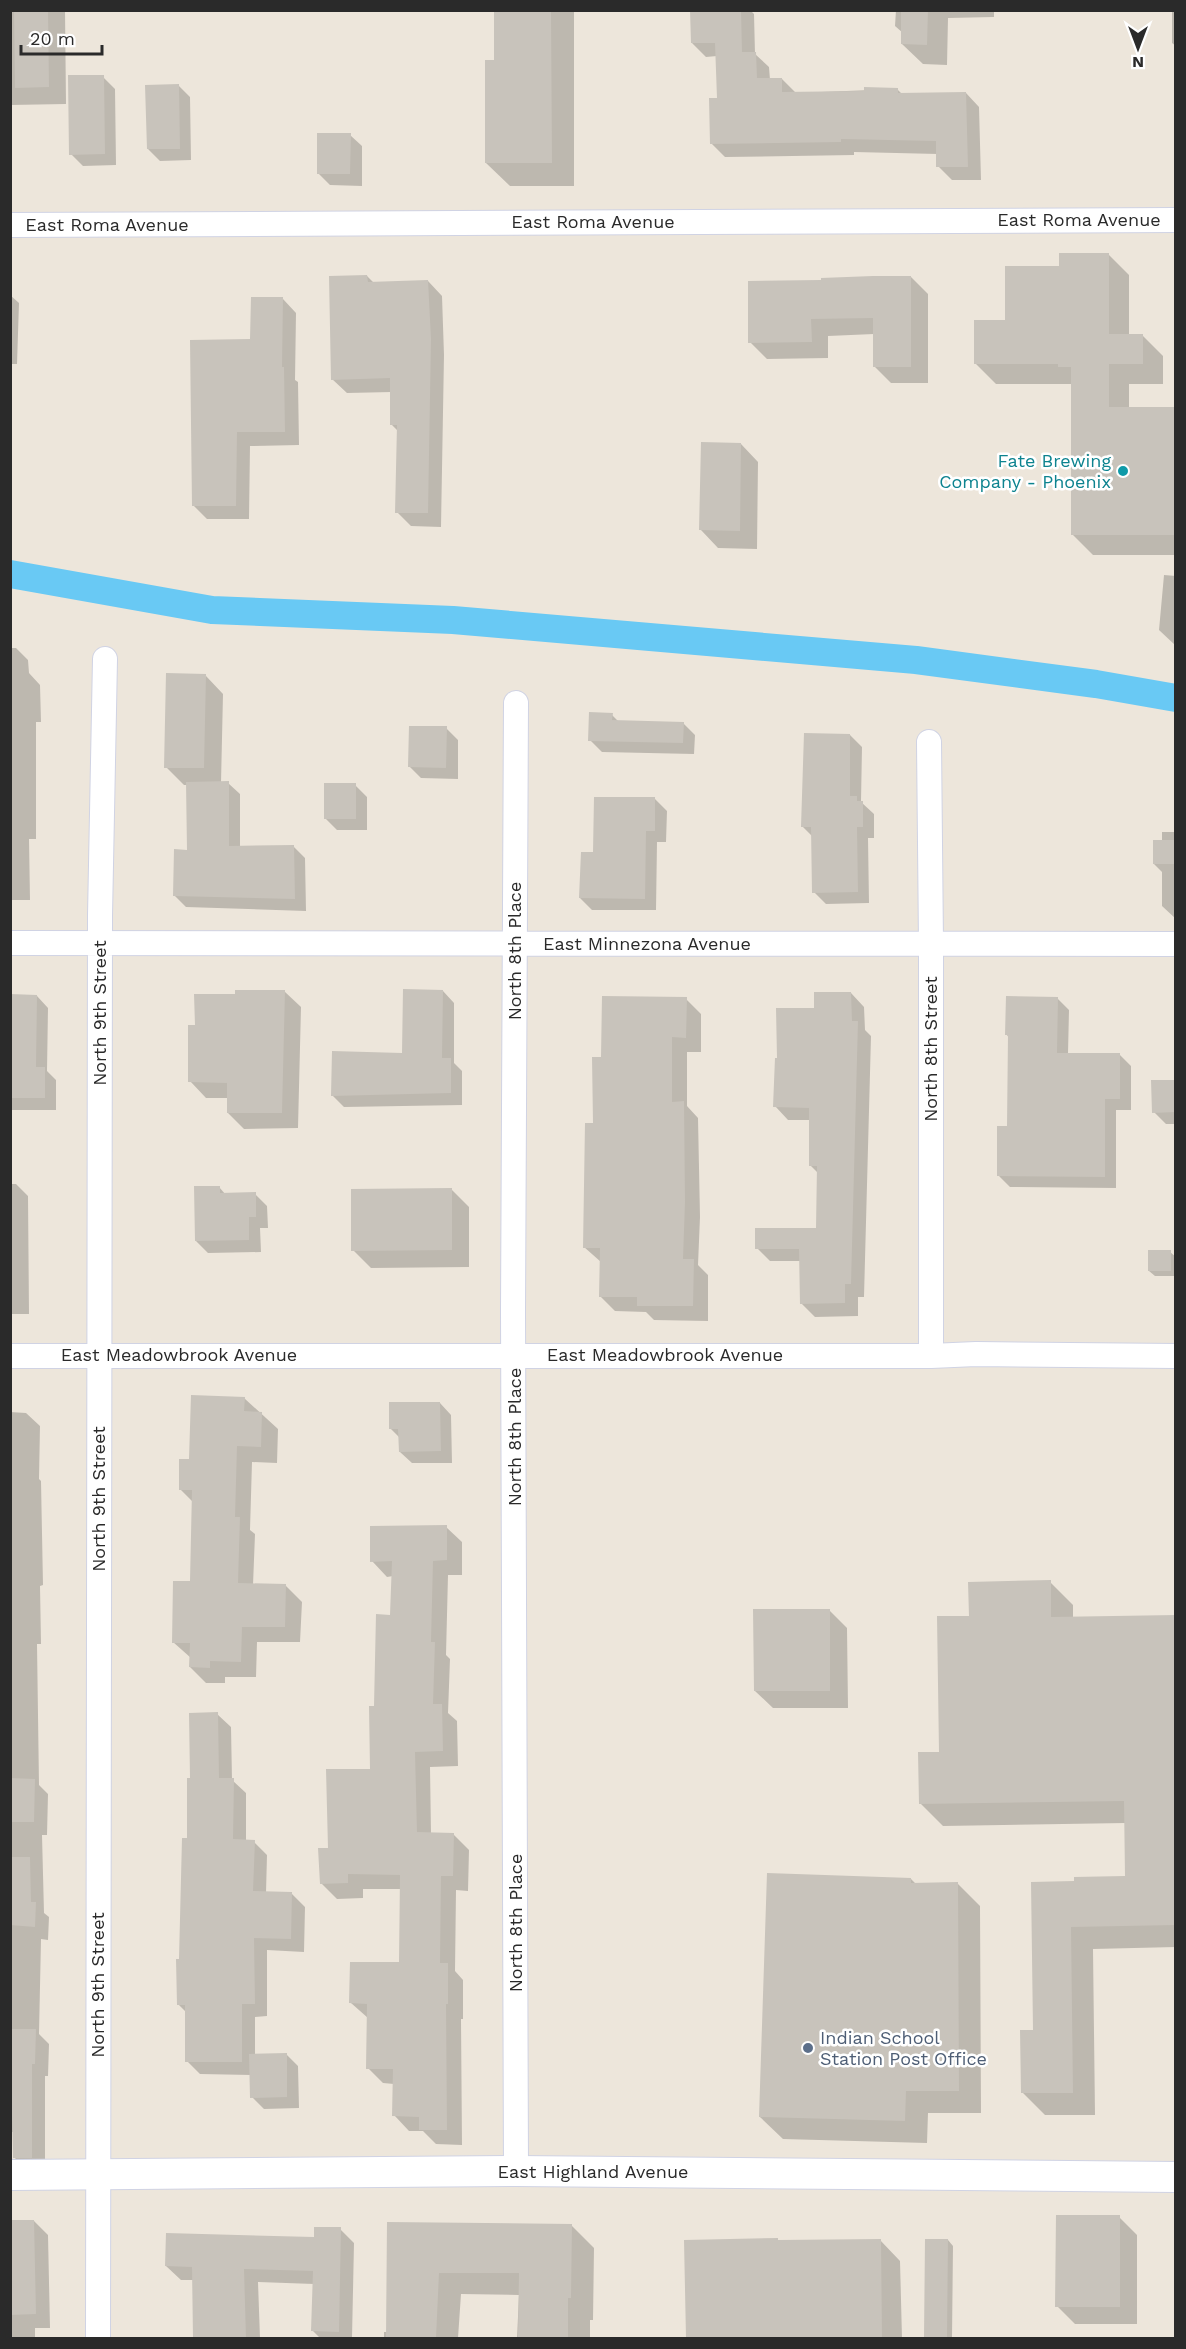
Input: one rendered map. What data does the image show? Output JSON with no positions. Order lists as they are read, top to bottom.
{
  "streets": {
    "street": [
      "East Roma Avenue",
      "East Minnezona Avenue",
      "North 8th Place",
      "North 9th Street",
      "North 8th Street",
      "East Meadowbrook Avenue",
      "East Highland Avenue"
    ]
  },
  "crossings": [
    ["East Minnezona Avenue", "North 8th Place"],
    ["East Minnezona Avenue", "North 9th Street"],
    ["East Minnezona Avenue", "North 8th Street"],
    ["North 8th Place", "East Meadowbrook Avenue"],
    ["North 8th Place", "East Highland Avenue"],
    ["North 9th Street", "East Meadowbrook Avenue"],
    ["North 9th Street", "East Highland Avenue"],
    ["North 8th Street", "East Meadowbrook Avenue"]
  ],
  "places": ["Fate Brewing Company - Phoenix", "Indian School Station Post Office"],
  "scale_bar": "20 m",
  "north": "bottom"
}
